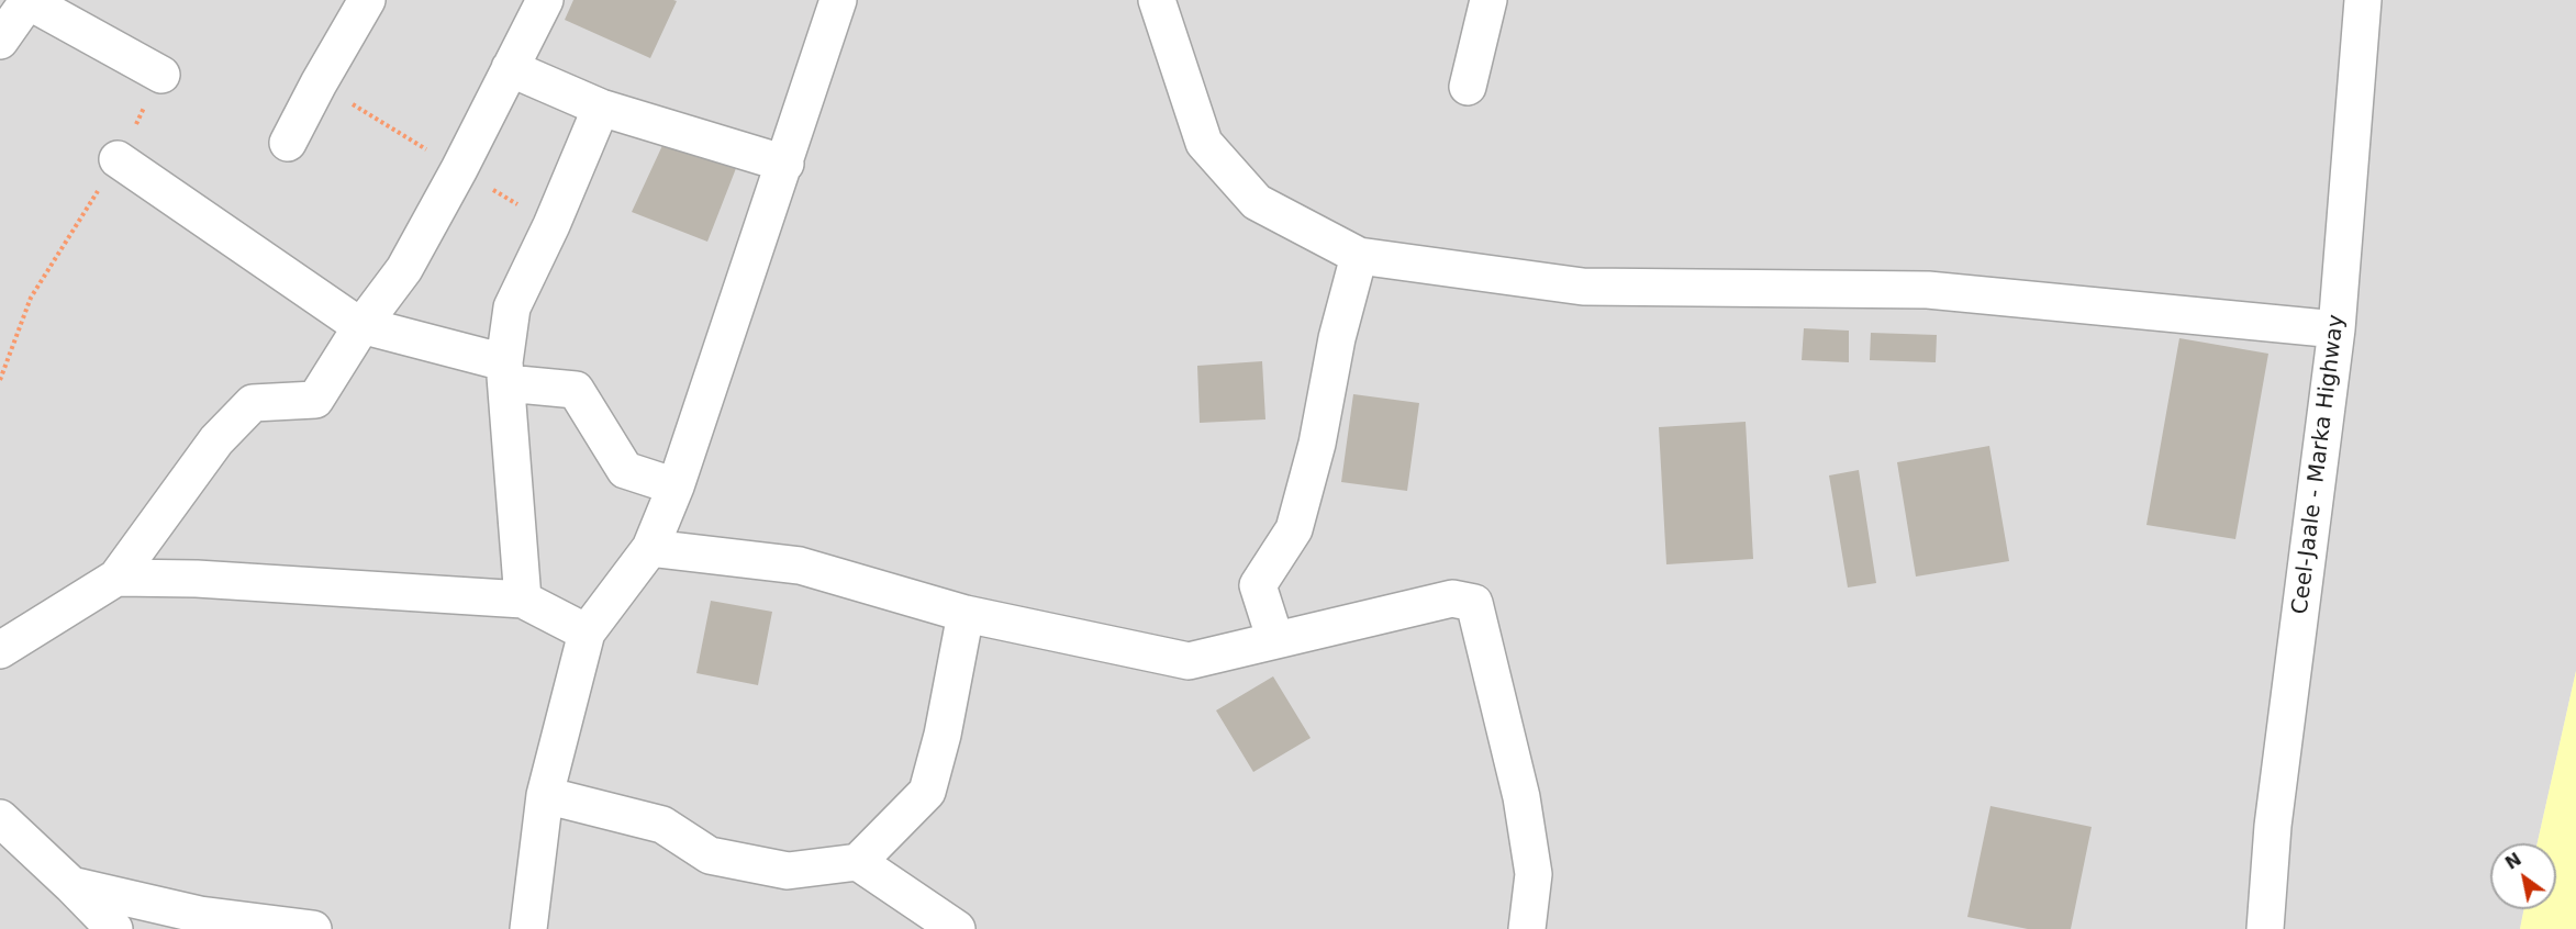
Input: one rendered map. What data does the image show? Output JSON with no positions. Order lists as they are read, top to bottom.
{
  "streets": {
    "street": ["Ceel-Jaale - Marka Highway"]
  },
  "north": "top left"
}
